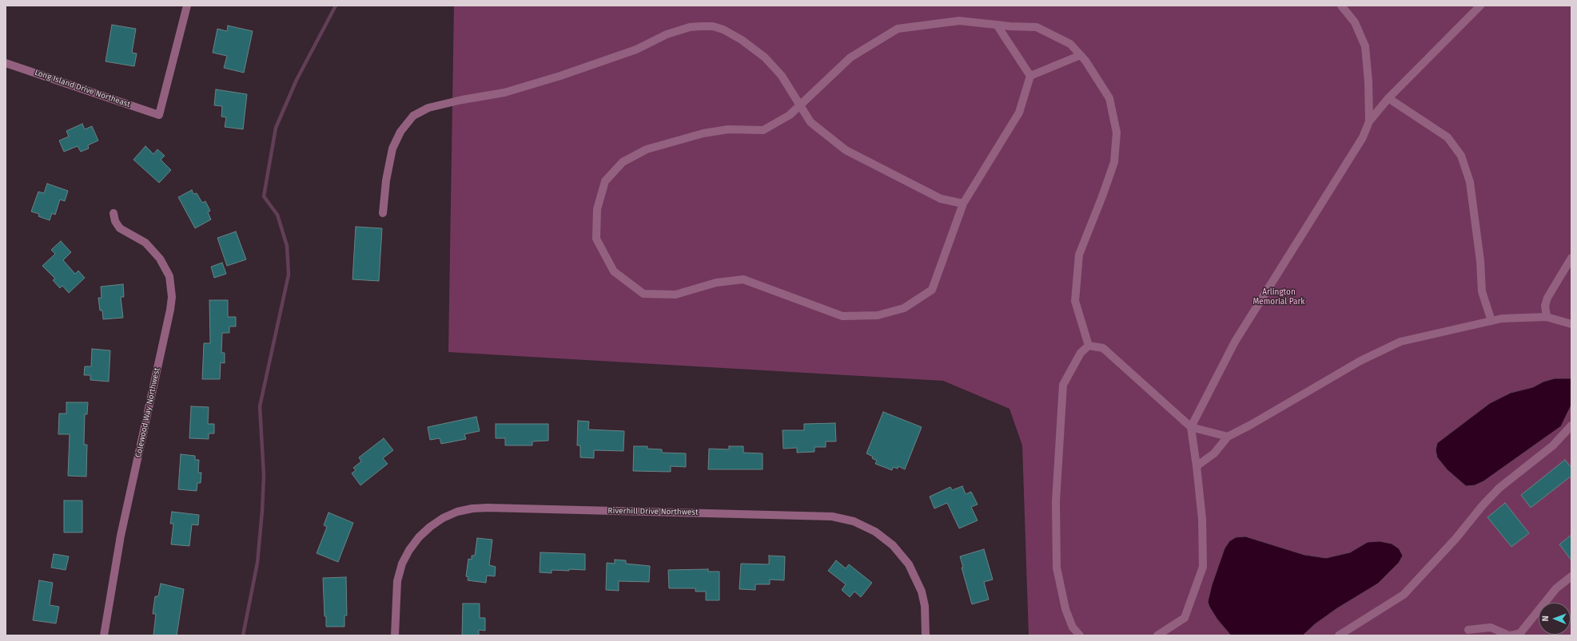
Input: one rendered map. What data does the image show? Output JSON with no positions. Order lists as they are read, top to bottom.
{
  "streets": {
    "street": ["Long Island Drive Northeast", "Colewood Way Northwest", "Riverhill Drive Northwest"]
  },
  "parks": ["Arlington Memorial Park"],
  "north": "left"
}
